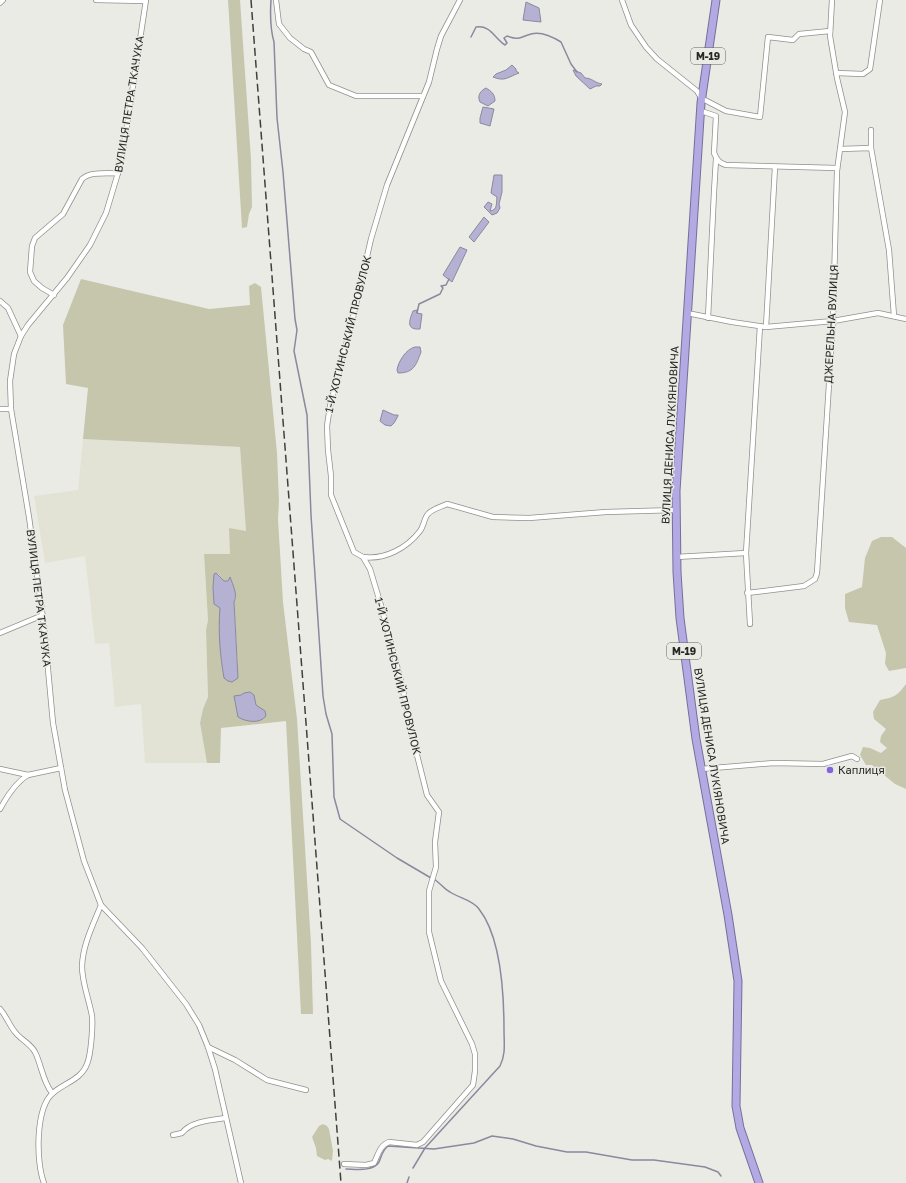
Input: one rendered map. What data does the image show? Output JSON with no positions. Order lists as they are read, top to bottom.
{
  "streets": {
    "highway": ["М-19", "ВУЛИЦЯ ДЕНИСА ЛУКІЯНОВИЧА"],
    "street": ["ВУЛИЦЯ ПЕТРА ТКАЧУКА", "ДЖЕРЕЛЬНА ВУЛИЦЯ", "1-Й ХОТИНСЬКИЙ ПРОВУЛОК"]
  },
  "crossings": [
    ["М-19", "ВУЛИЦЯ ДЕНИСА ЛУКІЯНОВИЧА"]
  ],
  "places": ["Каплиця"]
}
